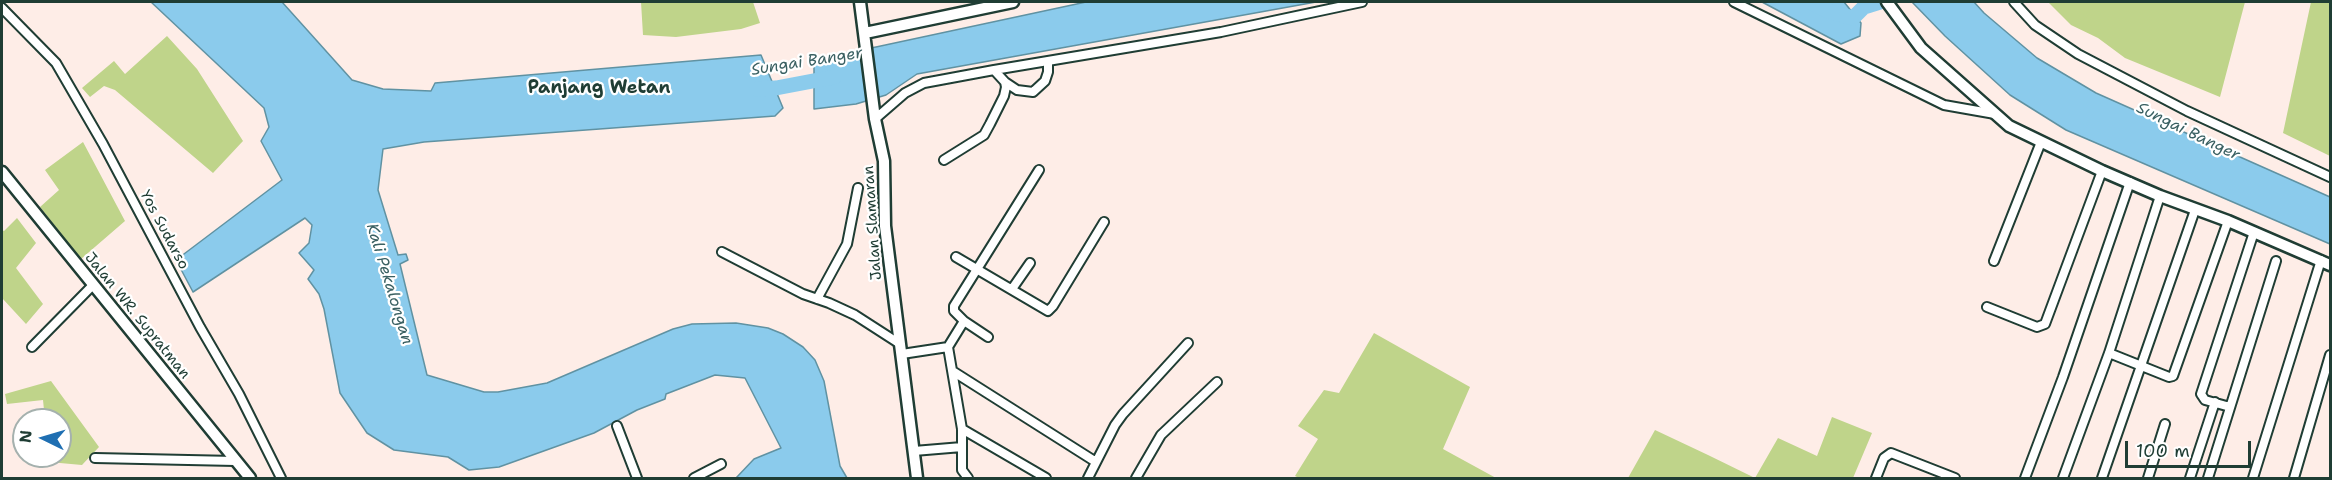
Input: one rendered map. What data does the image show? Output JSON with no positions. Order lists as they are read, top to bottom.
{
  "streets": {
    "street": ["Jalan Slamaran", "Yos Sudarso", "Jalan WR. Supratman"]
  },
  "districts": ["Panjang Wetan"],
  "water": ["Sungai Banger", "Kali Pekalongan"],
  "scale_bar": "100 m",
  "north": "left"
}
